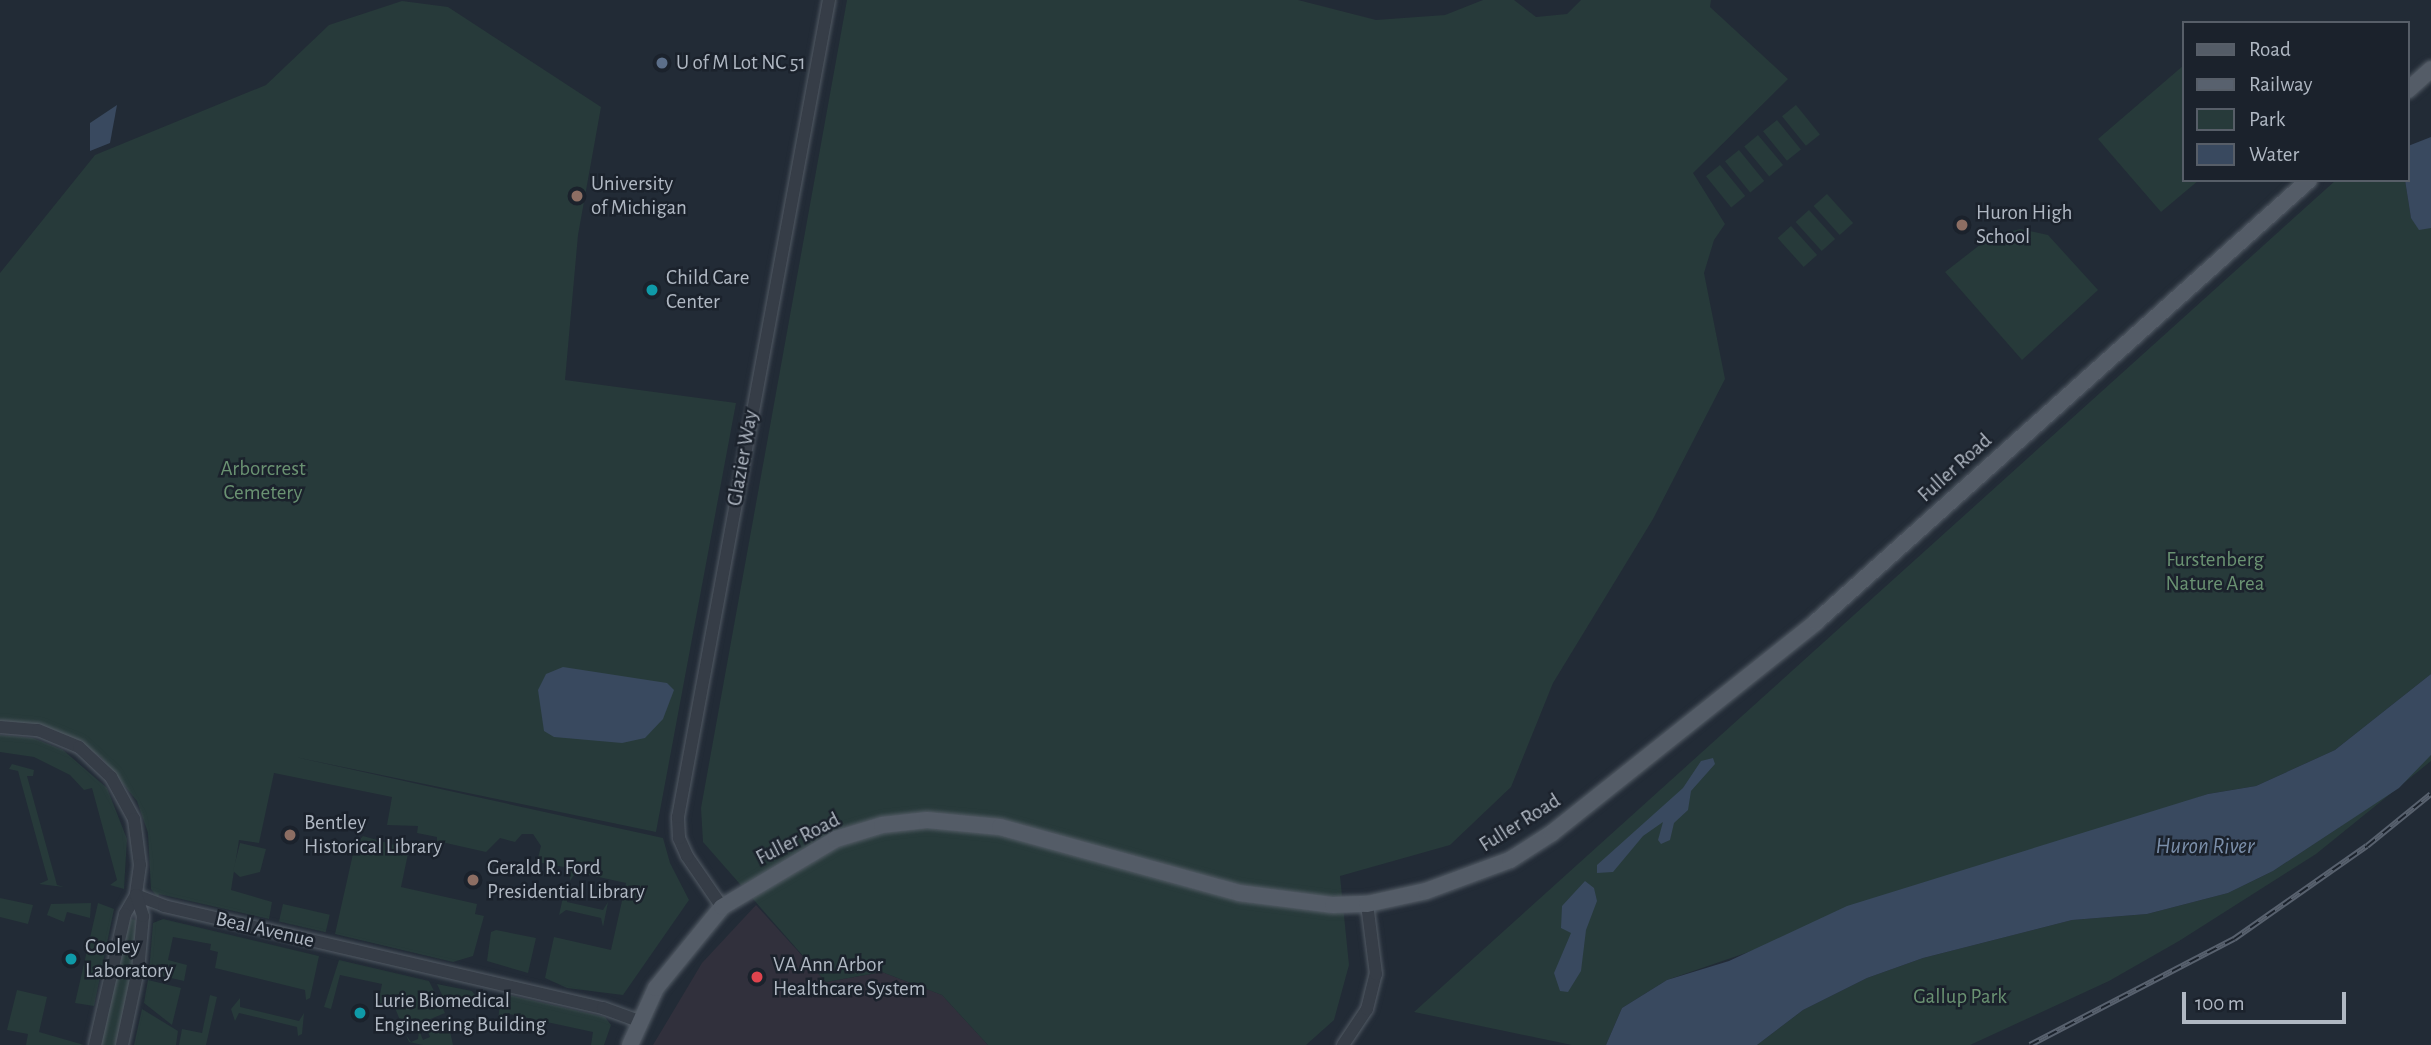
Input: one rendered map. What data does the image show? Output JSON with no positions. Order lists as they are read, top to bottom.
{
  "streets": {
    "main road": ["Fuller Road"],
    "street": ["Glazier Way", "Beal Avenue"]
  },
  "crossings": [
    ["Glazier Way", "Fuller Road"],
    ["Fuller Road", "Beal Avenue"]
  ],
  "water": ["Huron River"],
  "parks": ["Arborcrest Cemetery", "Furstenberg Nature Area", "Gallup Park"],
  "places": [
    "U of M Lot NC 51",
    "University of Michigan",
    "Huron High School",
    "Child Care Center",
    "Bentley Historical Library",
    "Gerald R. Ford Presidential Library",
    "Cooley Laboratory",
    "VA Ann Arbor Healthcare System",
    "Lurie Biomedical Engineering Building"
  ],
  "legend": [
    "Road",
    "Railway",
    "Park",
    "Water"
  ],
  "scale_bar": "100 m"
}
